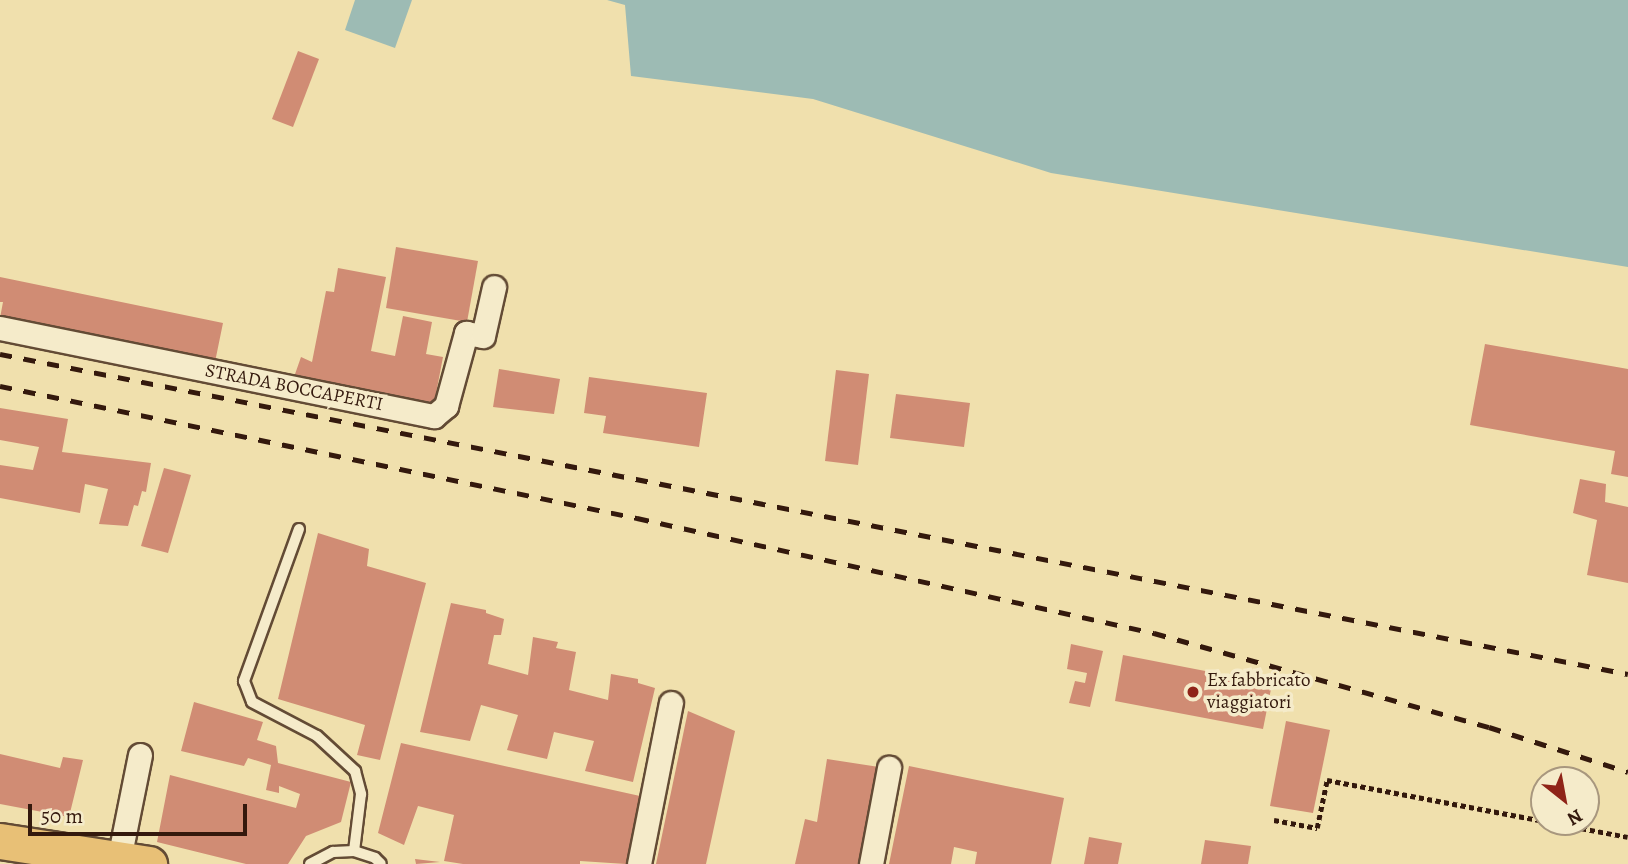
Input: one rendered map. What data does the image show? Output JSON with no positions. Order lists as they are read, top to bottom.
{
  "streets": {
    "street": ["STRADA BOCCAPERTI"]
  },
  "places": ["Ex fabbricato viaggiatori"],
  "scale_bar": "50 m",
  "north": "bottom right"
}
